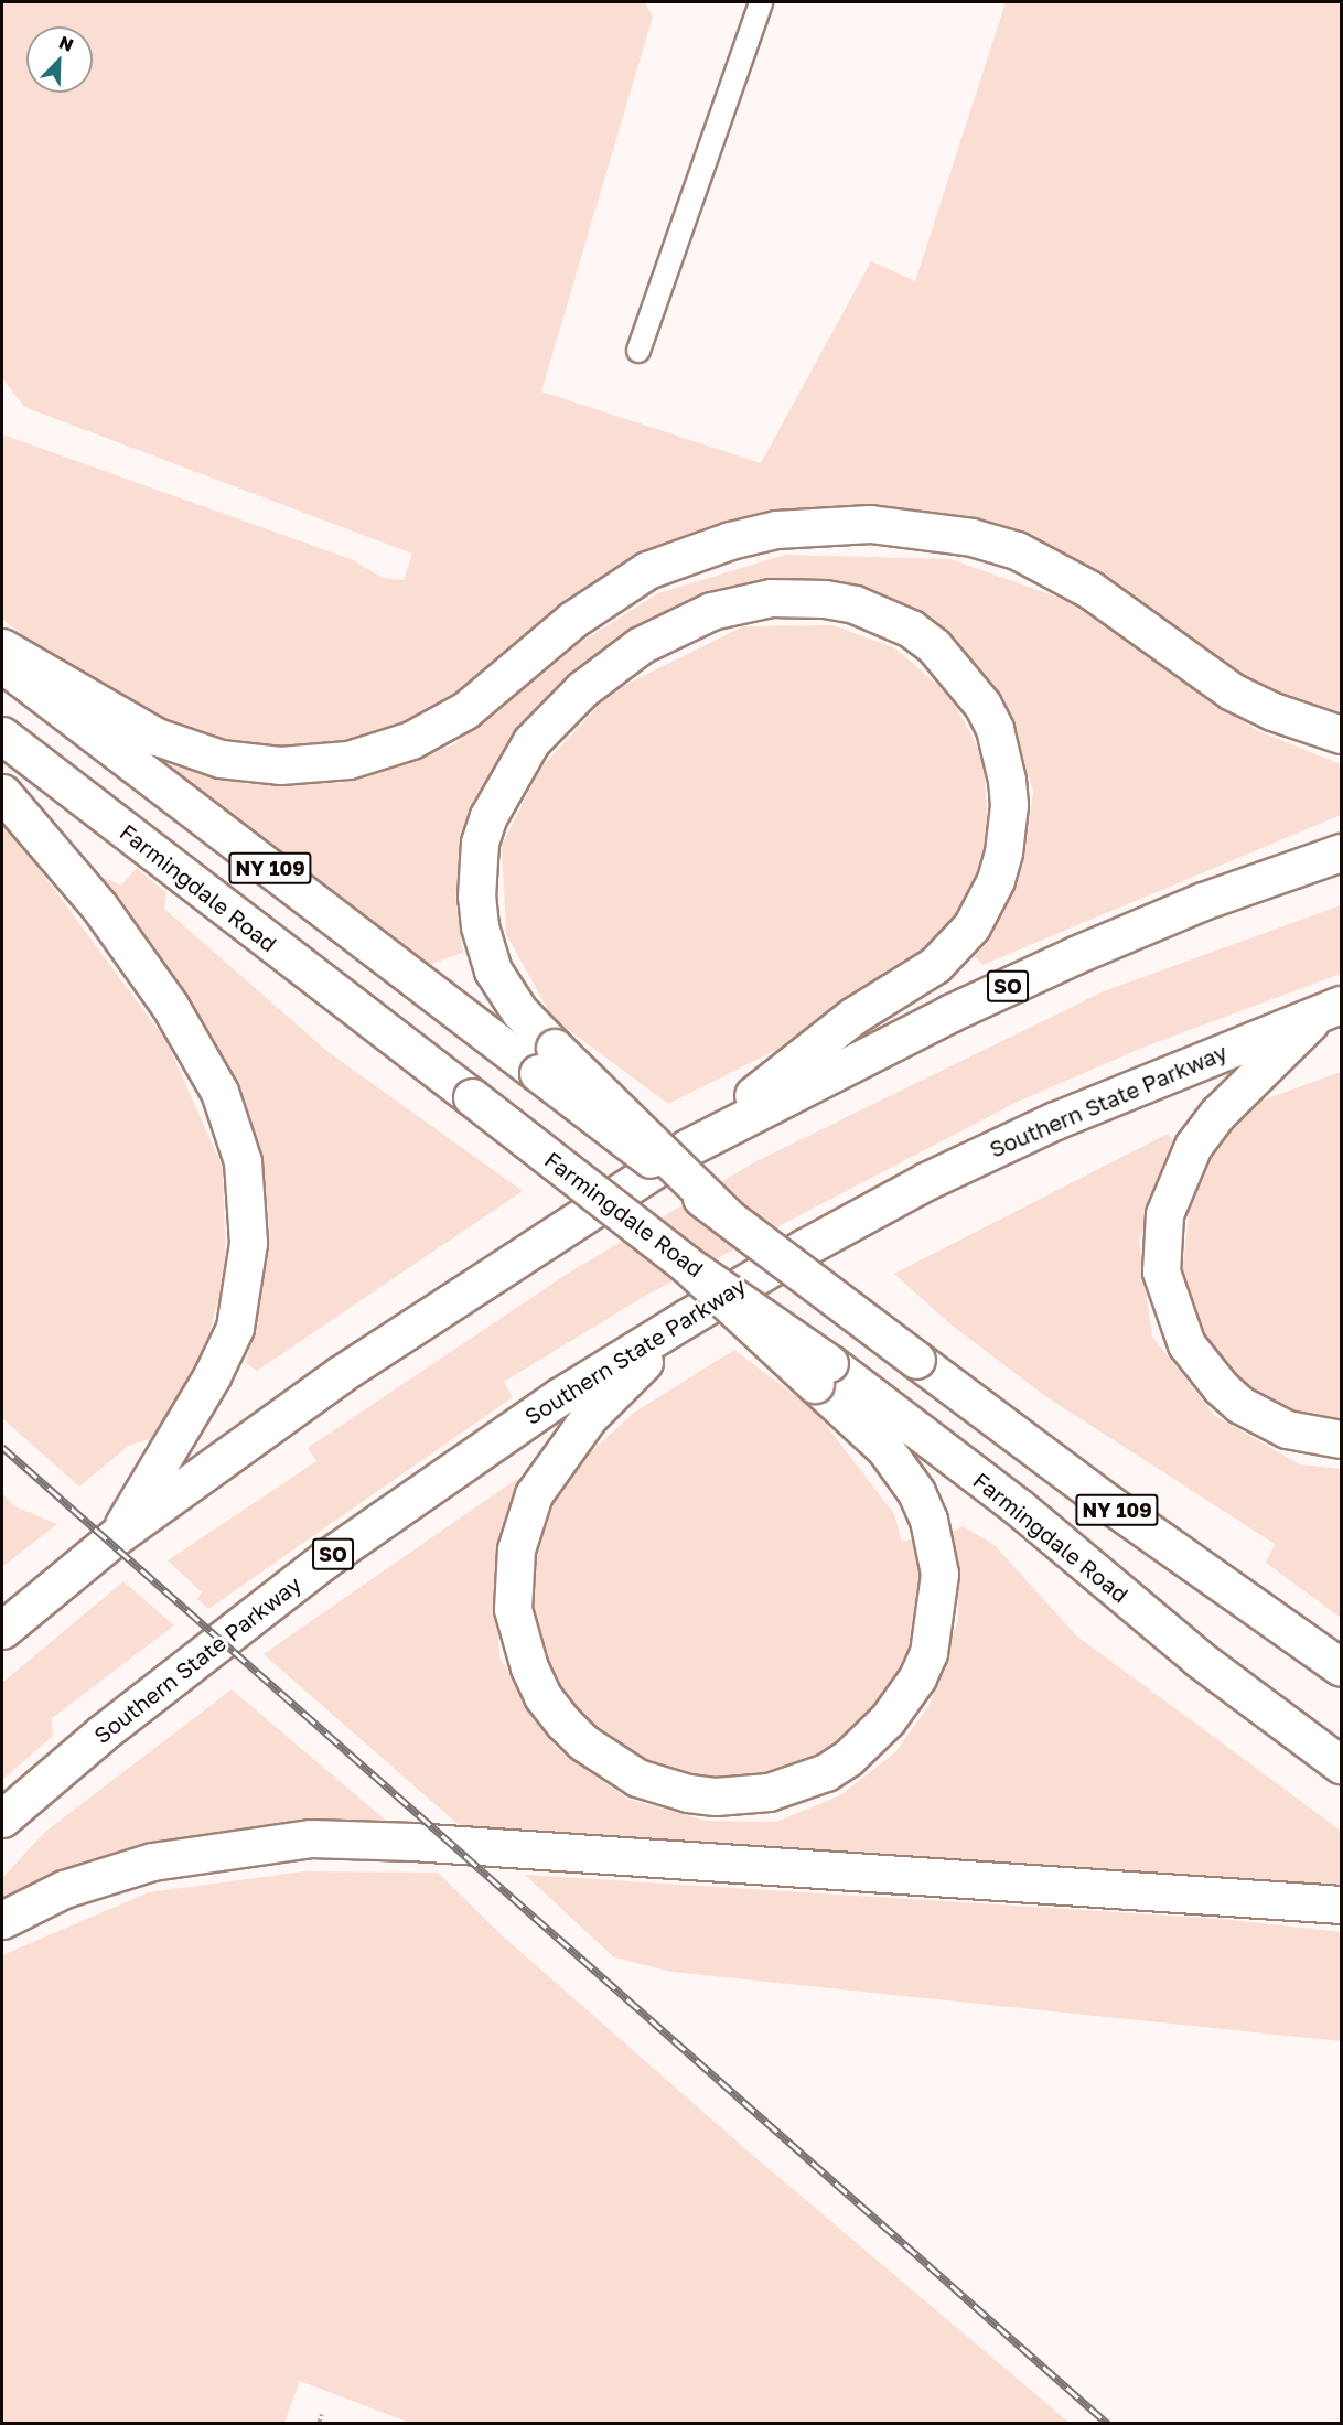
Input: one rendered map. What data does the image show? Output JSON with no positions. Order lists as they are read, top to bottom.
{
  "streets": {
    "main road": [
      "NY 109",
      "Farmingdale Road",
      "SO",
      "Southern State Parkway"
    ]
  },
  "north": "top right"
}
